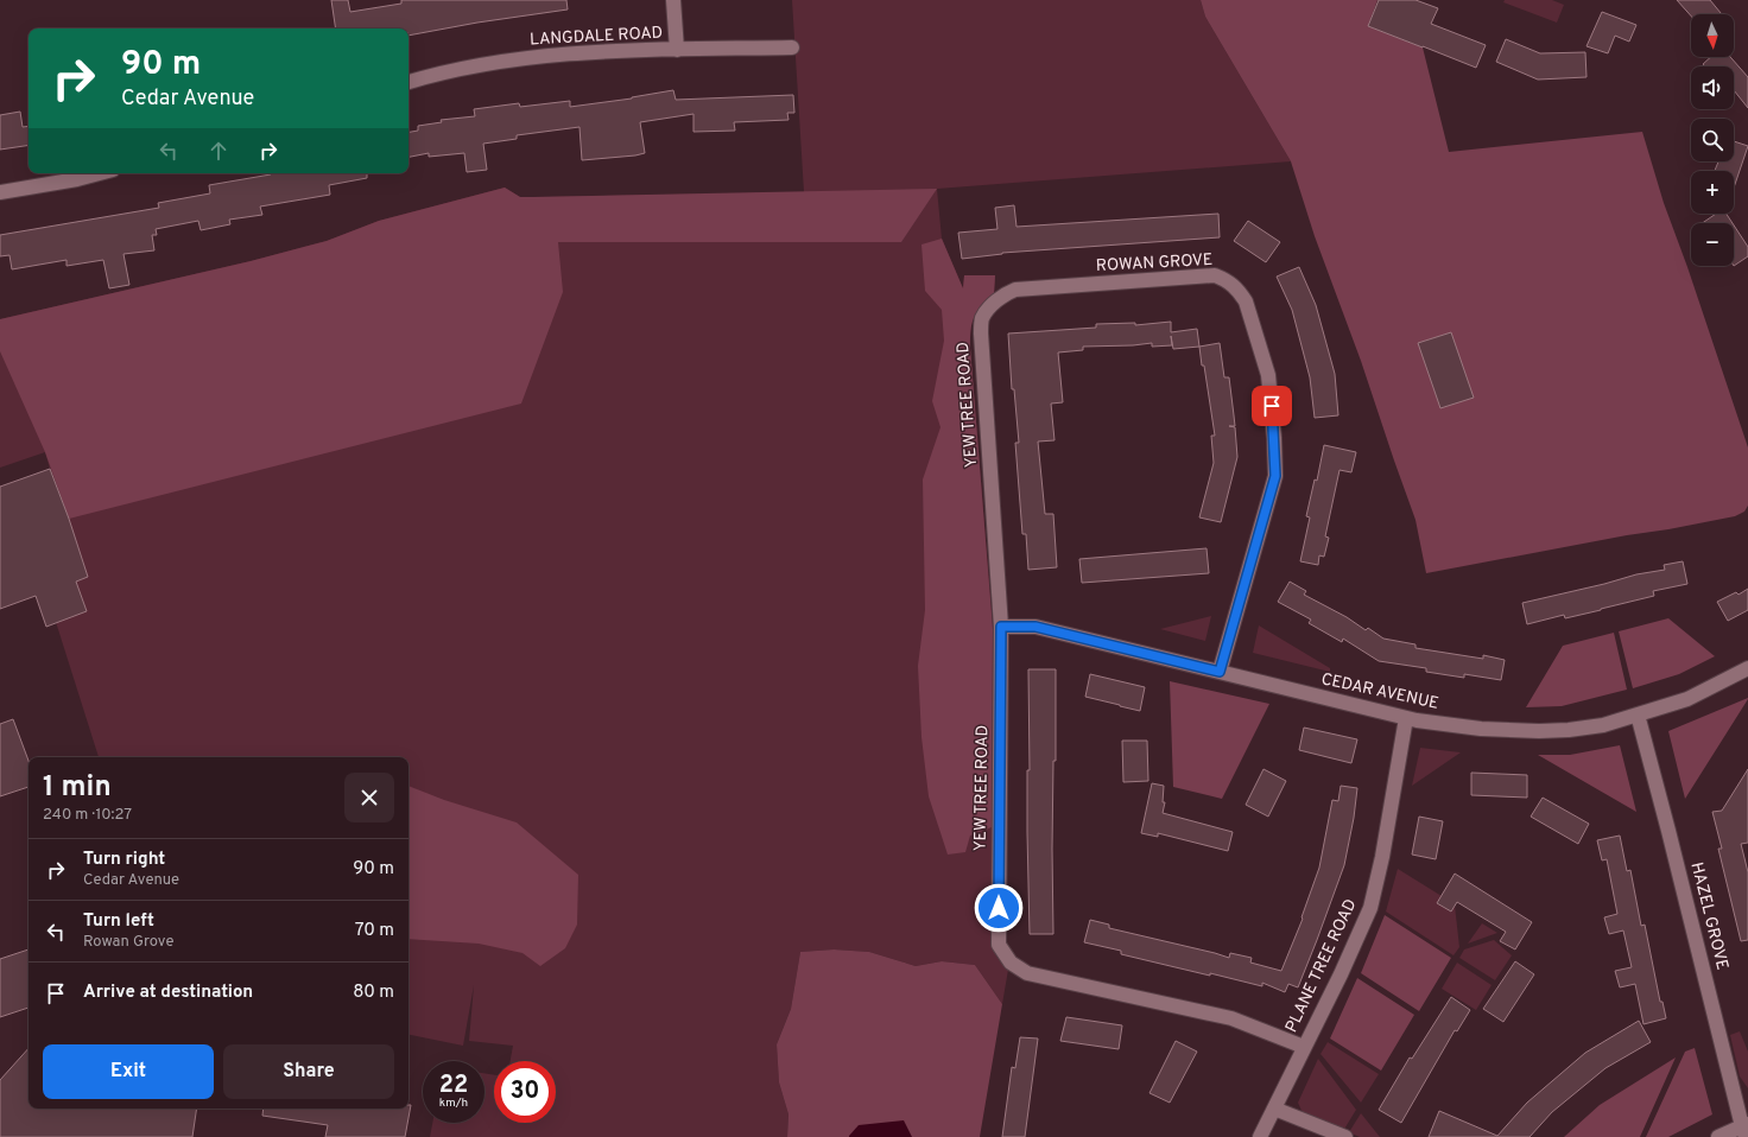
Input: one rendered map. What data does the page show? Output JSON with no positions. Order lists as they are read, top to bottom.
{
  "streets": {
    "street": [
      "LANGDALE ROAD",
      "ROWAN GROVE",
      "YEW TREE ROAD",
      "CEDAR AVENUE",
      "HAZEL GROVE",
      "PLANE TREE ROAD"
    ]
  },
  "crossings": [
    ["ROWAN GROVE", "YEW TREE ROAD"],
    ["ROWAN GROVE", "CEDAR AVENUE"],
    ["YEW TREE ROAD", "CEDAR AVENUE"],
    ["YEW TREE ROAD", "PLANE TREE ROAD"],
    ["CEDAR AVENUE", "HAZEL GROVE"],
    ["CEDAR AVENUE", "PLANE TREE ROAD"]
  ],
  "north": "bottom",
  "page": {
    "map_buttons": ["+", "−"],
    "turn": ["90 m", "Cedar Avenue"],
    "heading": ["1 min", "240 m · 10:27"],
    "list": [
      {
        "name": "Turn right",
        "note": "Cedar Avenue",
        "value": "90 m"
      },
      {
        "name": "Turn left",
        "note": "Rowan Grove",
        "value": "70 m"
      },
      {
        "name": "Arrive at destination",
        "value": "80 m"
      }
    ],
    "buttons": ["Exit", "Share"],
    "speed": "22 km/h",
    "limit": "30"
  }
}
